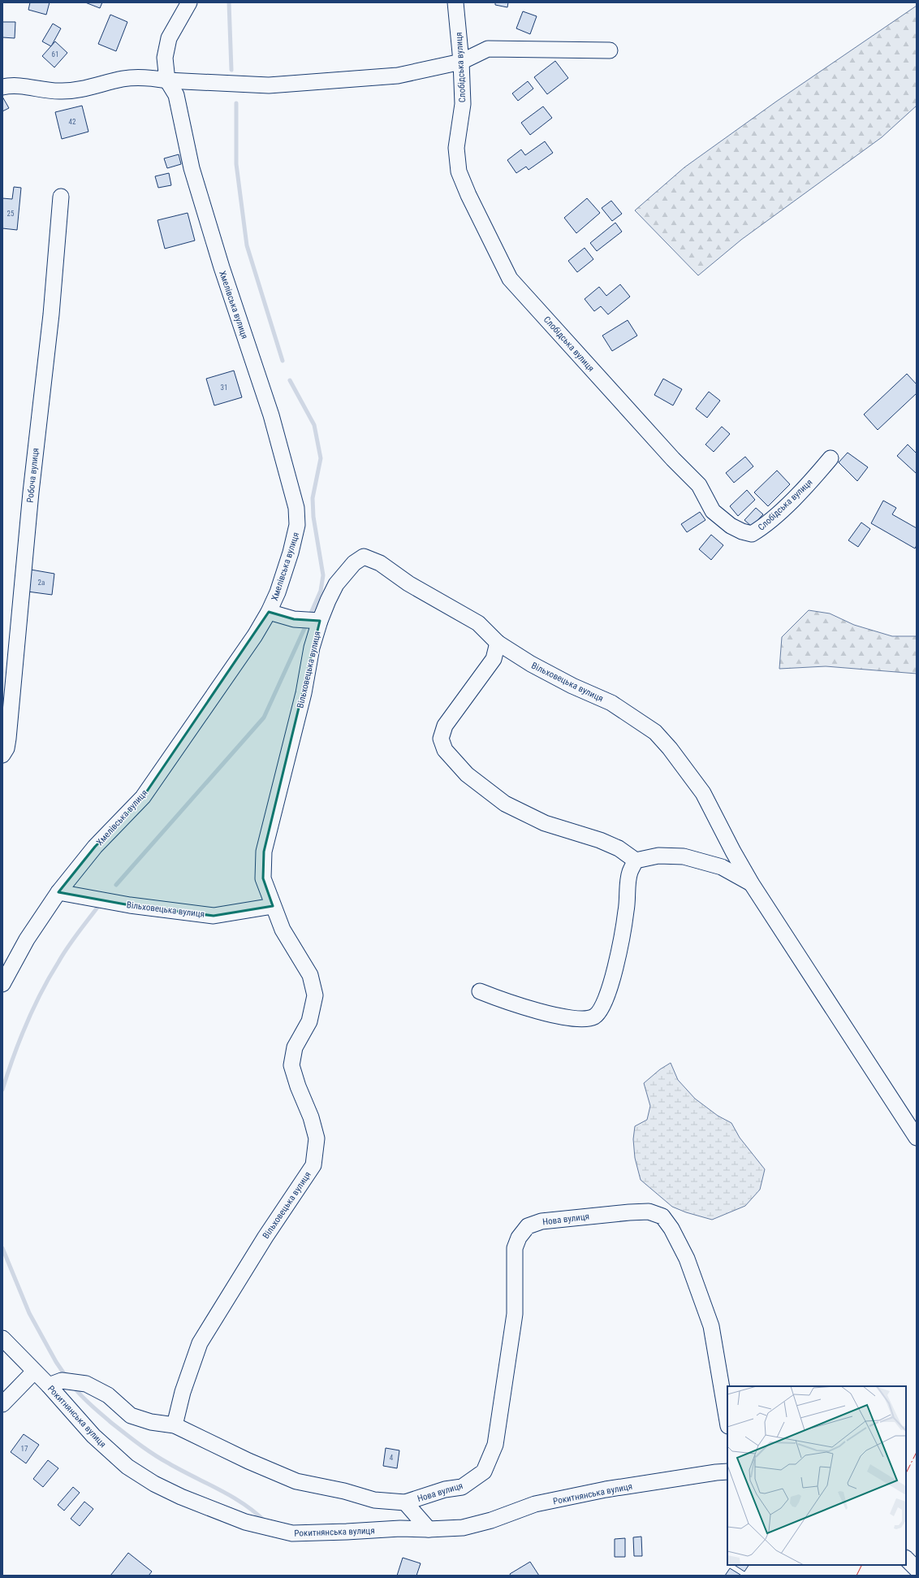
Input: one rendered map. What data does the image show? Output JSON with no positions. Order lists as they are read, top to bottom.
{
  "streets": {
    "street": [
      "Слобідська вулиця",
      "Хмелівська вулиця",
      "Робоча вулиця",
      "Вільховецька вулиця",
      "Нова вулиця",
      "Рокитнянська вулиця"
    ]
  },
  "crossings": [
    ["Хмелівська вулиця", "Вільховецька вулиця"],
    ["Вільховецька вулиця", "Рокитнянська вулиця"],
    ["Нова вулиця", "Рокитнянська вулиця"]
  ],
  "house_numbers": [
    "61",
    "42",
    "25",
    "31",
    "2а",
    "17",
    "4"
  ]
}
